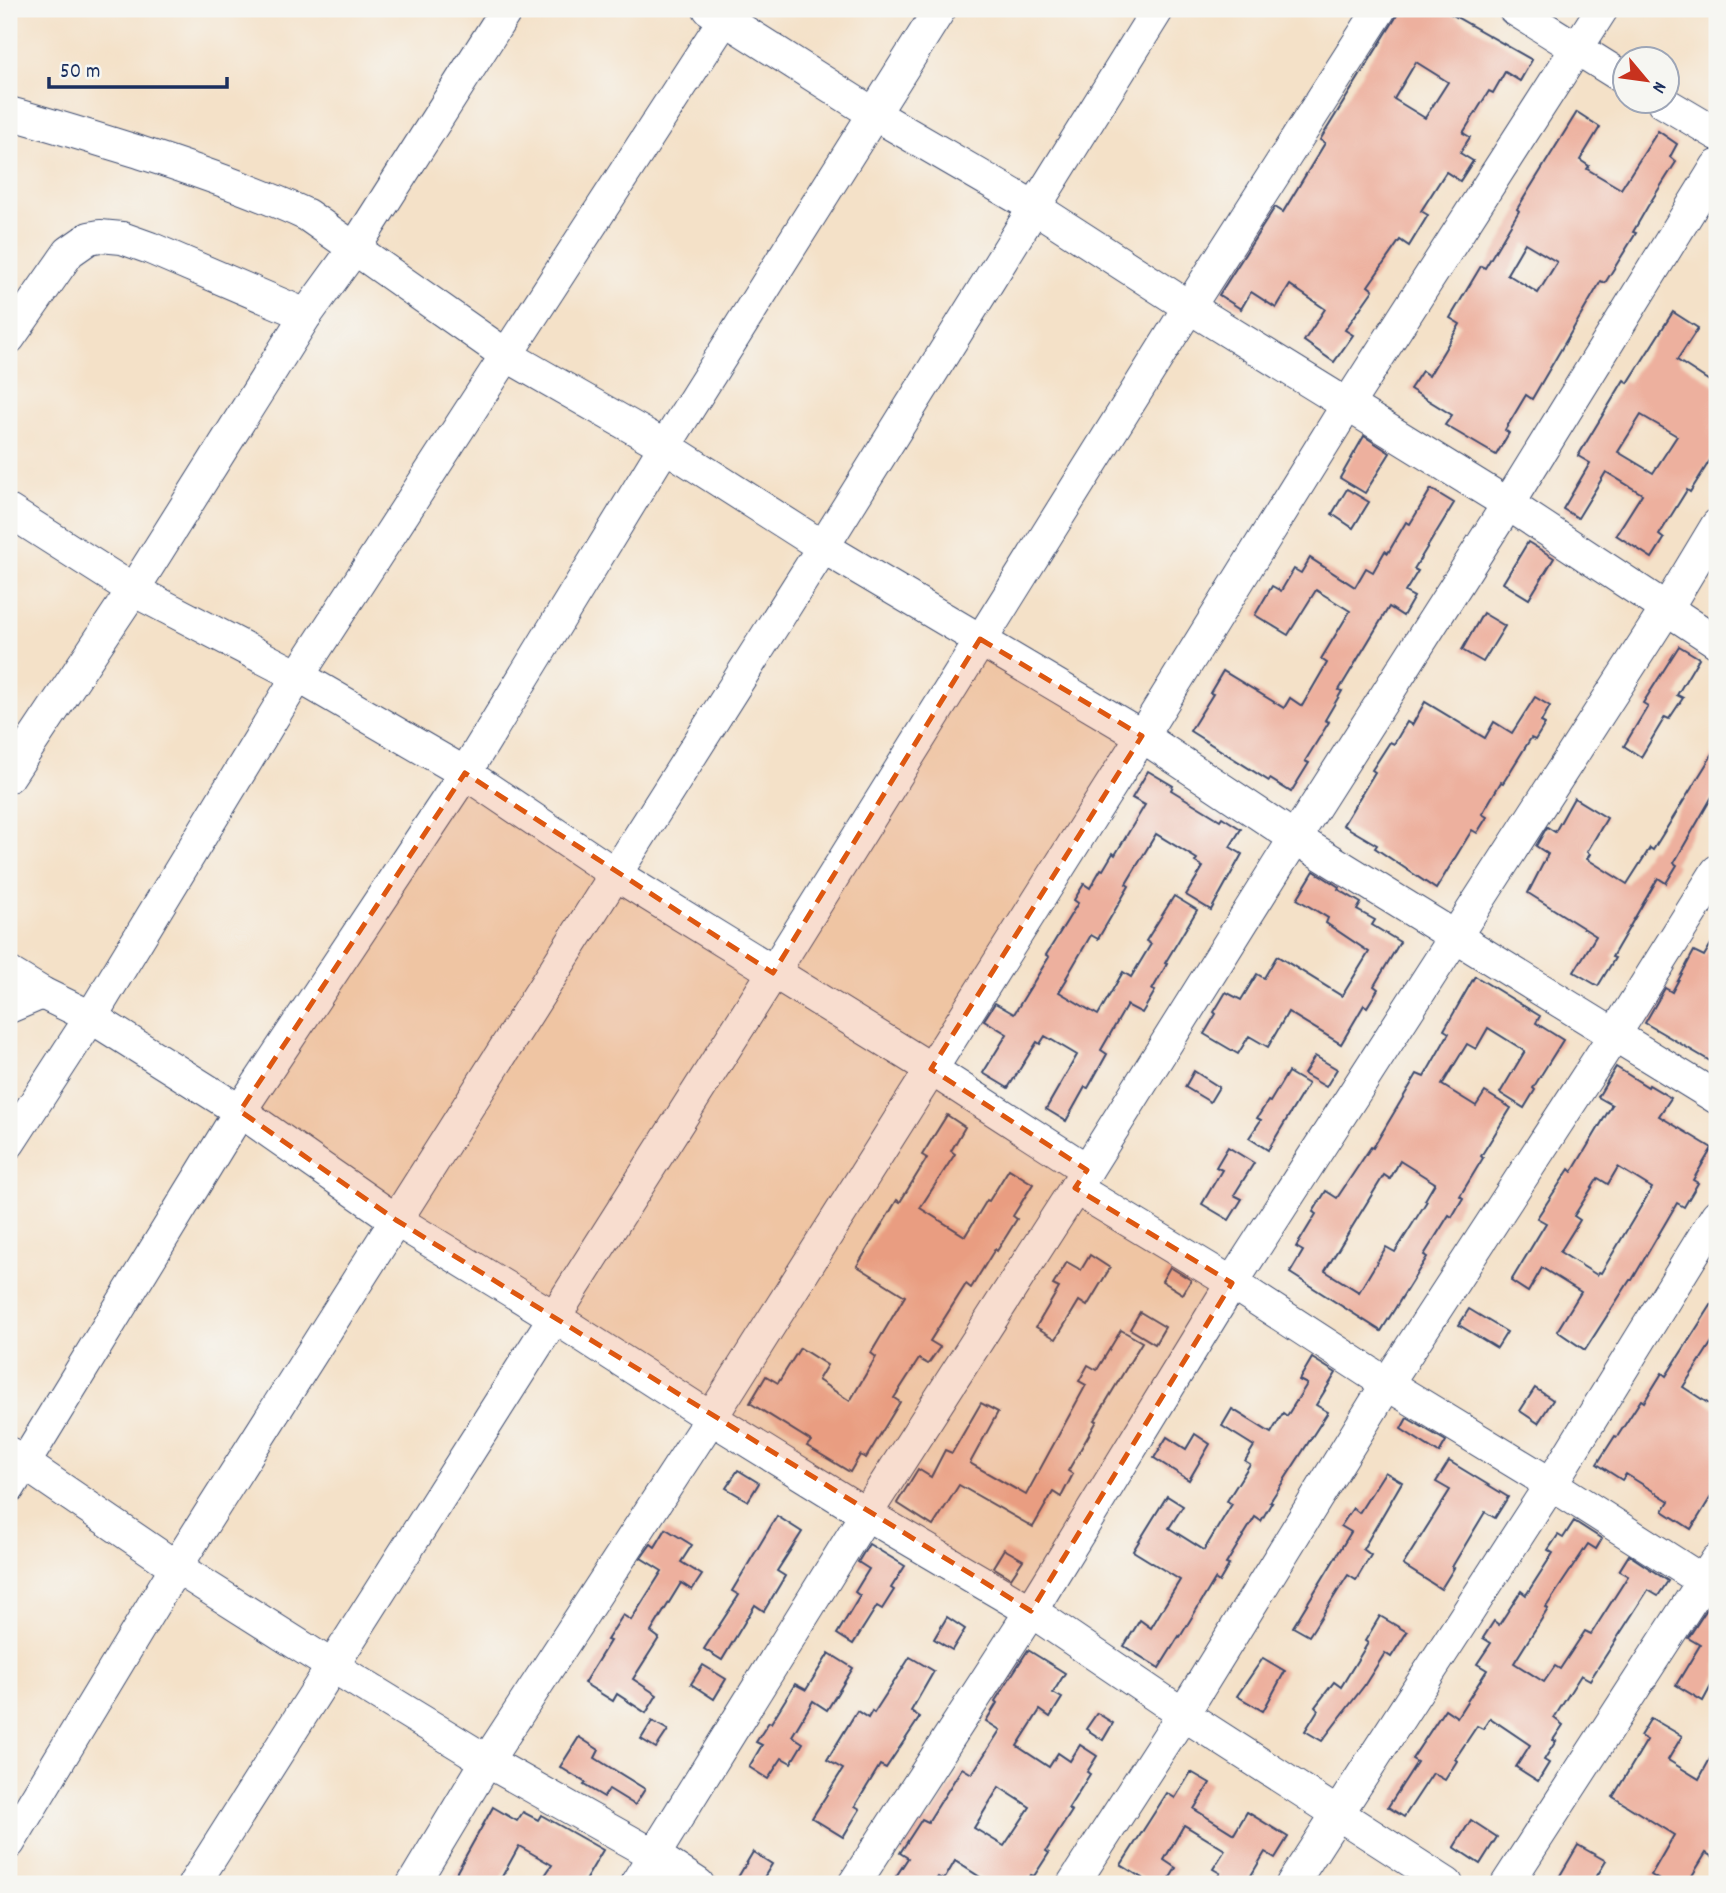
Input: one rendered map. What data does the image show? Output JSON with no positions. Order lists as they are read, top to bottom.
{
  "scale_bar": "50 m",
  "north": "bottom right"
}
